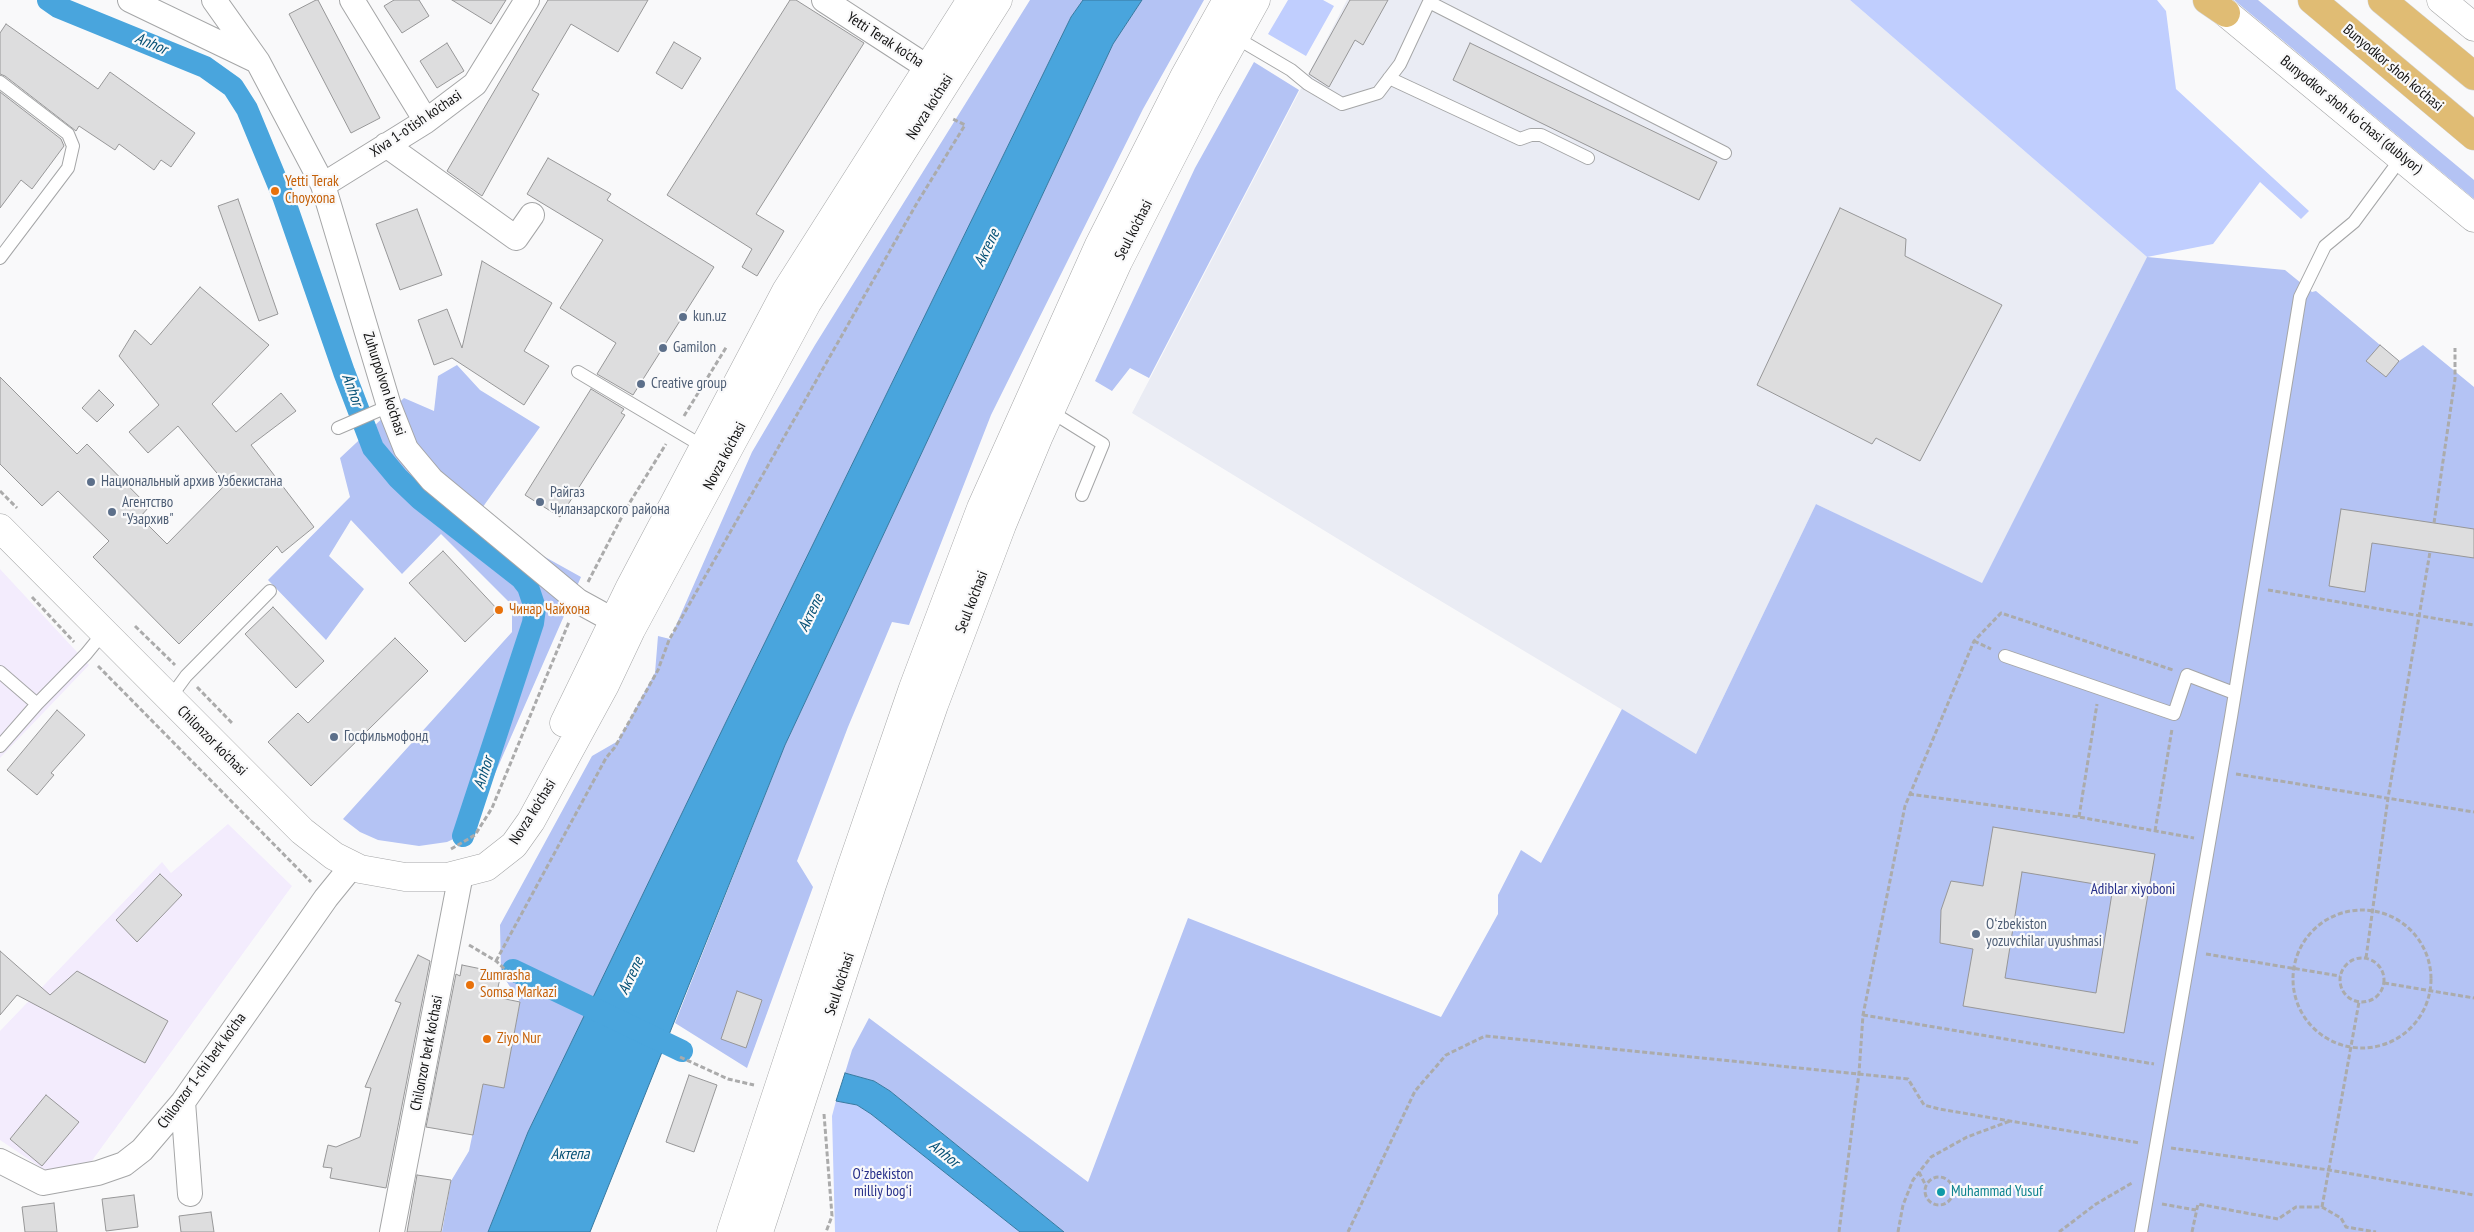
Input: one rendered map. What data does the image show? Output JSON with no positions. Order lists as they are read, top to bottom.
{
  "streets": {
    "main road": [
      "Bunyodkor shoh ko'chasi",
      "Novza ko'chasi",
      "Bunyodkor shoh koʻchasi (dublyor)",
      "Seul ko'chasi",
      "Chilonzor ko'chasi"
    ],
    "street": [
      "Yetti Terak ko'cha",
      "Xiva 1-o'tish ko'chasi",
      "Zuhurpolvon ko'chasi",
      "Chilonzor berk ko'chasi",
      "Chilonzor 1-chi berk ko'cha"
    ]
  },
  "crossings": [
    ["Yetti Terak ko'cha", "Novza ko'chasi"],
    ["Novza ko'chasi", "Zuhurpolvon ko'chasi"],
    ["Novza ko'chasi", "Chilonzor ko'chasi"],
    ["Novza ko'chasi", "Chilonzor berk ko'chasi"],
    ["Xiva 1-o'tish ko'chasi", "Zuhurpolvon ko'chasi"],
    ["Chilonzor ko'chasi", "Chilonzor berk ko'chasi"],
    ["Chilonzor ko'chasi", "Chilonzor 1-chi berk ko'cha"]
  ],
  "water": ["Anhor", "Актепе", "Актепа"],
  "parks": ["Adiblar xiyoboni", "Oʻzbekiston milliy bogʻi"],
  "places": [
    "Yetti Terak Choyxona",
    "kun.uz",
    "Gamilon",
    "Creative group",
    "Национальный архив Узбекистана",
    "Райгаз Чиланзарского района",
    "Агентство \"Узархив\"",
    "Чинар Чайхона",
    "Госфильмофонд",
    "Oʻzbekiston yozuvchilar uyushmasi",
    "Zumrasha Somsa Markazi",
    "Ziyo Nur",
    "Muhammad Yusuf"
  ]
}
